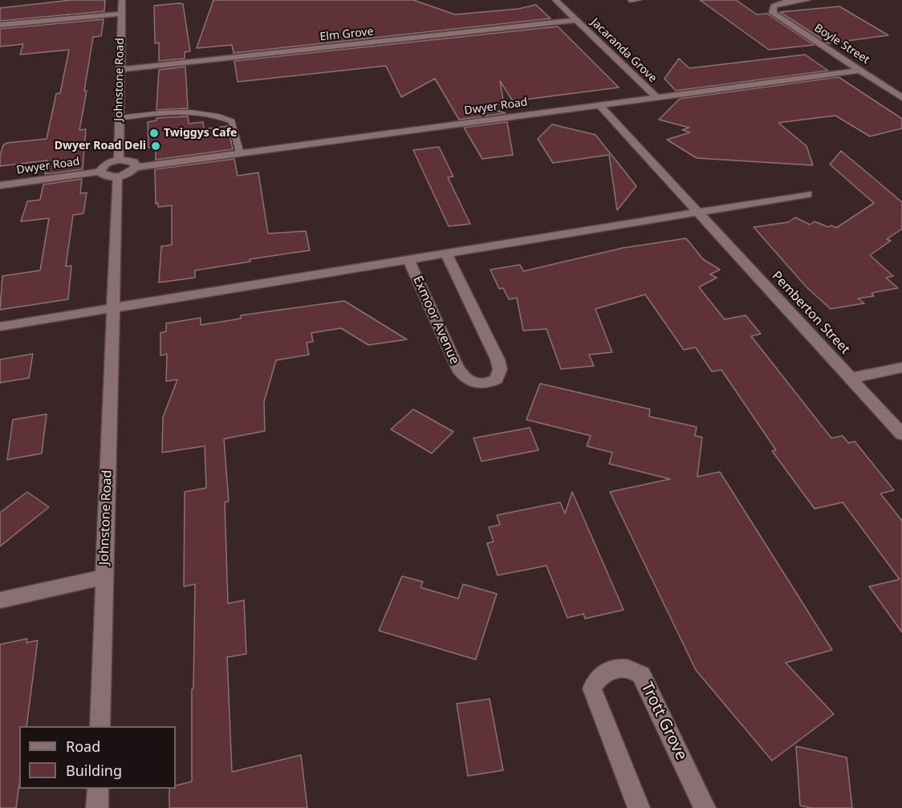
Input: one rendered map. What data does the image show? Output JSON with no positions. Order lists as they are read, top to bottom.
{
  "streets": {
    "street": [
      "Elm Grove",
      "Boyle Street",
      "Jacaranda Grove",
      "Johnstone Road",
      "Dwyer Road",
      "Pemberton Street",
      "Exmoor Avenue",
      "Trott Grove"
    ]
  },
  "crossings": [
    ["Elm Grove", "Jacaranda Grove"],
    ["Elm Grove", "Johnstone Road"],
    ["Boyle Street", "Dwyer Road"],
    ["Jacaranda Grove", "Dwyer Road"],
    ["Johnstone Road", "Dwyer Road"],
    ["Johnstone Road", "Exmoor Avenue"],
    ["Dwyer Road", "Pemberton Street"],
    ["Pemberton Street", "Exmoor Avenue"]
  ],
  "places": ["Twiggys Cafe", "Dwyer Road Deli"],
  "legend": ["Road", "Building"]
}
